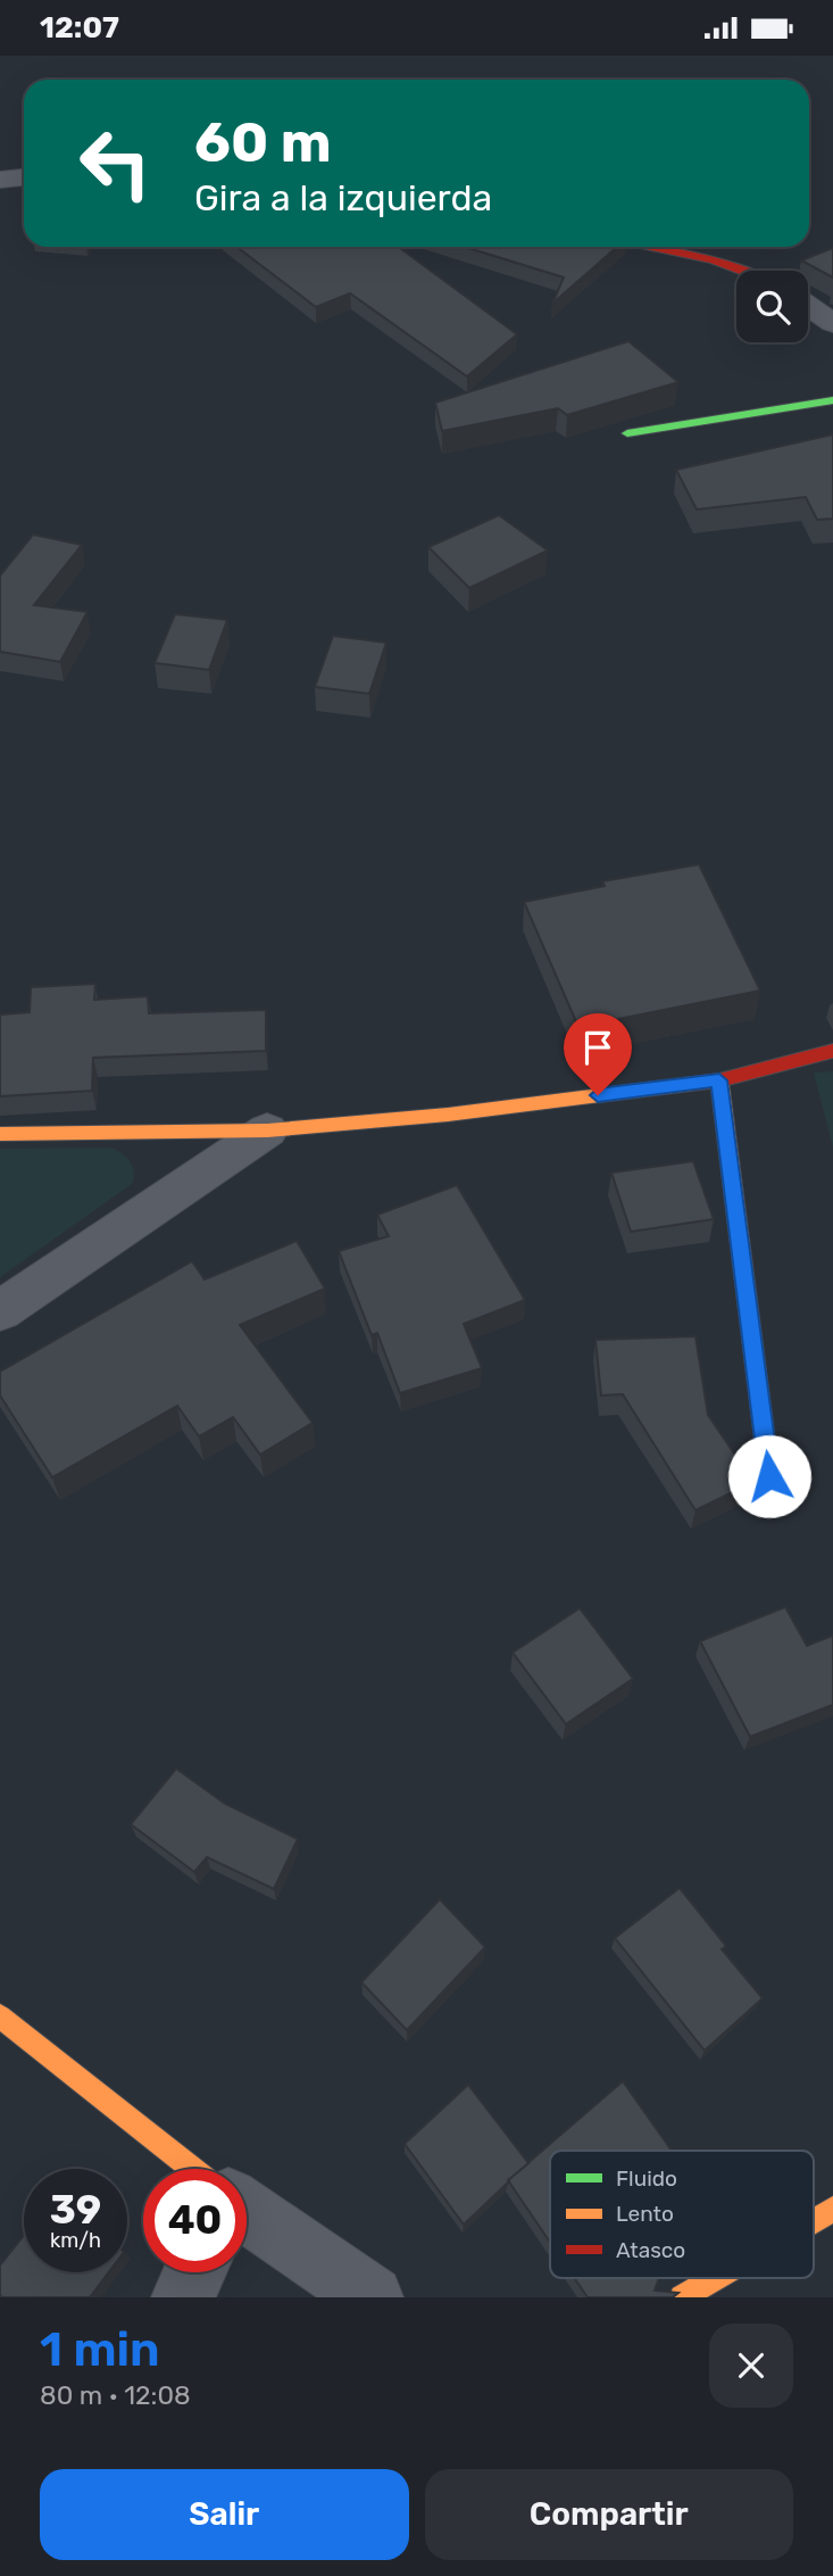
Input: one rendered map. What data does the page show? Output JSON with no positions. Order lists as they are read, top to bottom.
{
  "legend": ["Fluido", "Lento", "Atasco"],
  "page": {
    "status": "12:07",
    "turn": ["60 m", "Gira a la izquierda"],
    "speed": "39 km/h",
    "limit": "40",
    "heading": ["1 min", "80 m · 12:08"],
    "buttons": ["Salir", "Compartir"]
  }
}
